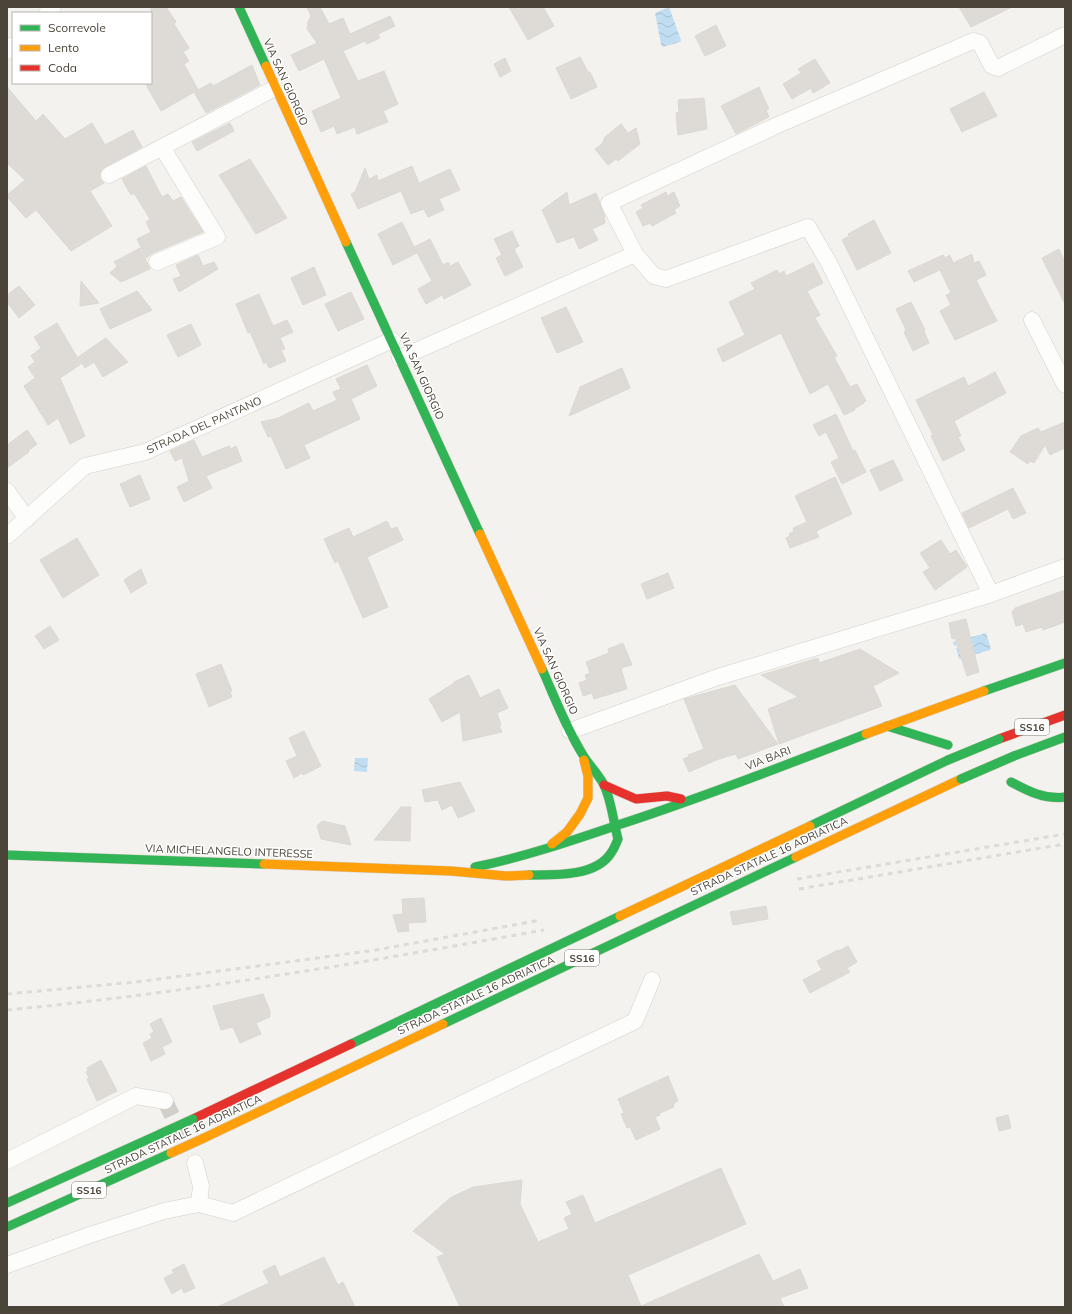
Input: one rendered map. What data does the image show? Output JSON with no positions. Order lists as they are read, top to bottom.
{
  "streets": {
    "main road": [
      "VIA SAN GIORGIO",
      "SS16",
      "VIA BARI",
      "VIA MICHELANGELO INTERESSE",
      "STRADA STATALE 16 ADRIATICA"
    ],
    "street": ["STRADA DEL PANTANO"]
  },
  "crossings": [
    ["VIA SAN GIORGIO", "STRADA DEL PANTANO"],
    ["VIA SAN GIORGIO", "VIA BARI"],
    ["VIA SAN GIORGIO", "VIA MICHELANGELO INTERESSE"],
    ["VIA BARI", "VIA MICHELANGELO INTERESSE"]
  ],
  "legend": ["Scorrevole", "Lento", "Coda"]
}
